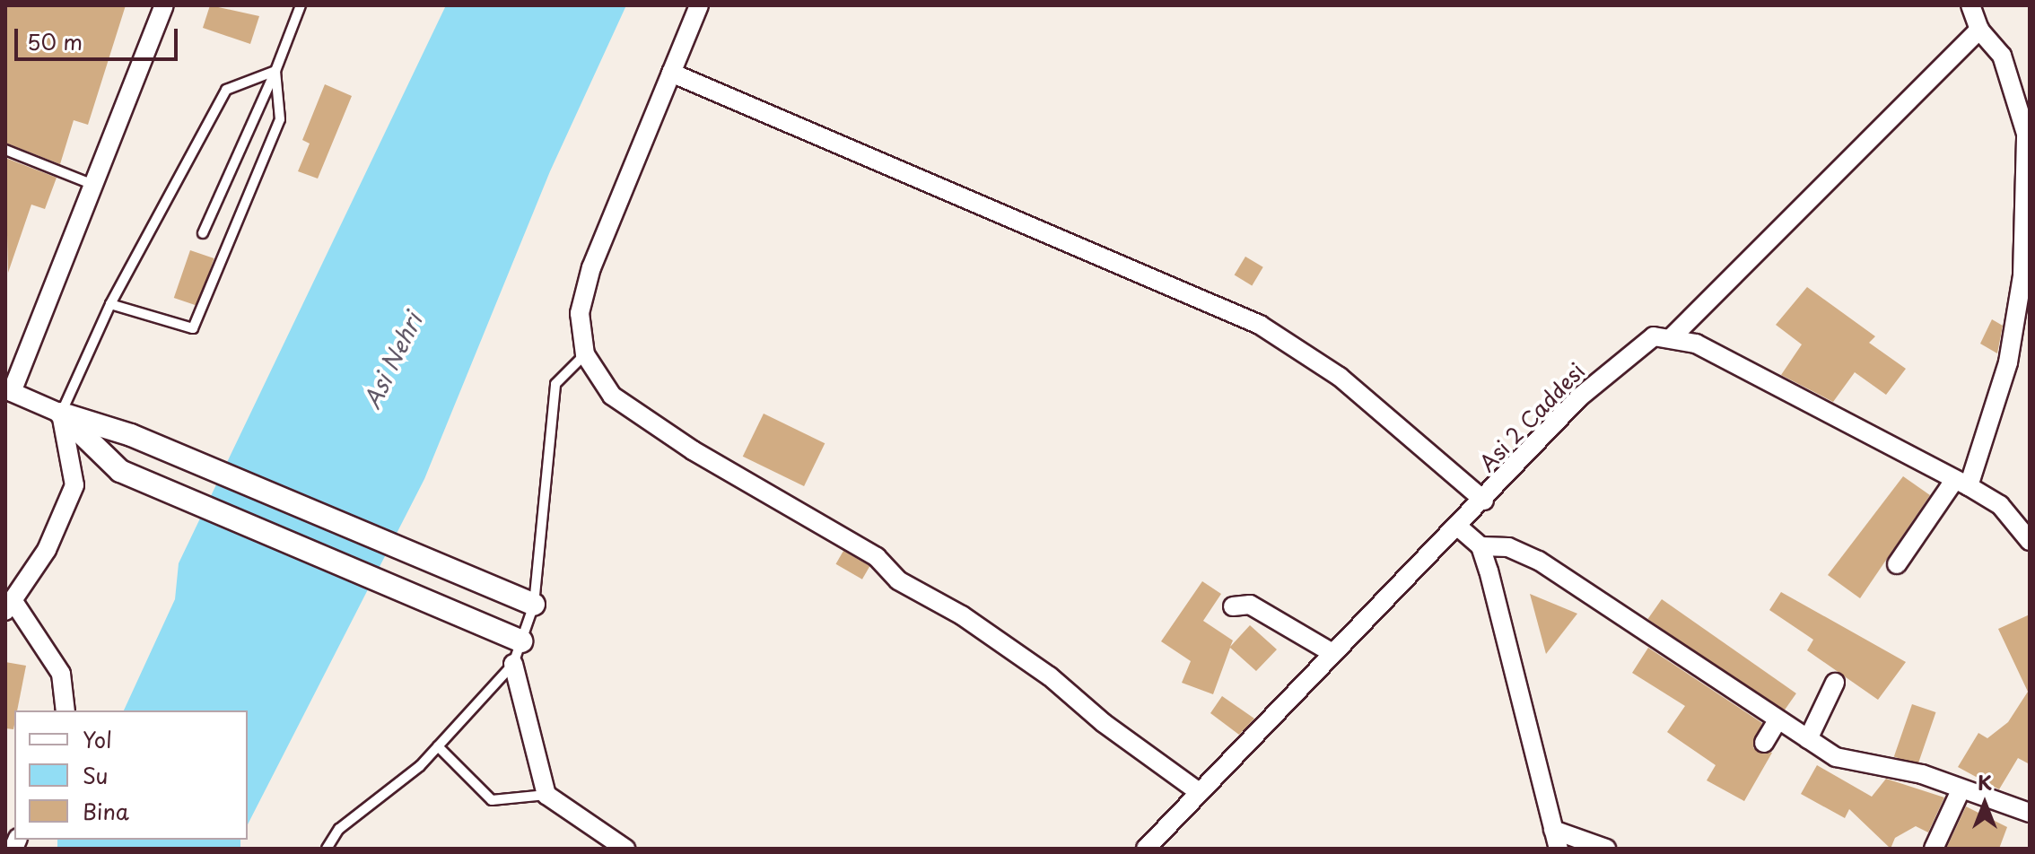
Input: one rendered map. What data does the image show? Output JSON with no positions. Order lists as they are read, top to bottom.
{
  "streets": {
    "street": ["Asi 2 Caddesi"]
  },
  "water": ["Asi Nehri"],
  "legend": ["Yol", "Su", "Bina"],
  "scale_bar": "50 m",
  "north": "top"
}
